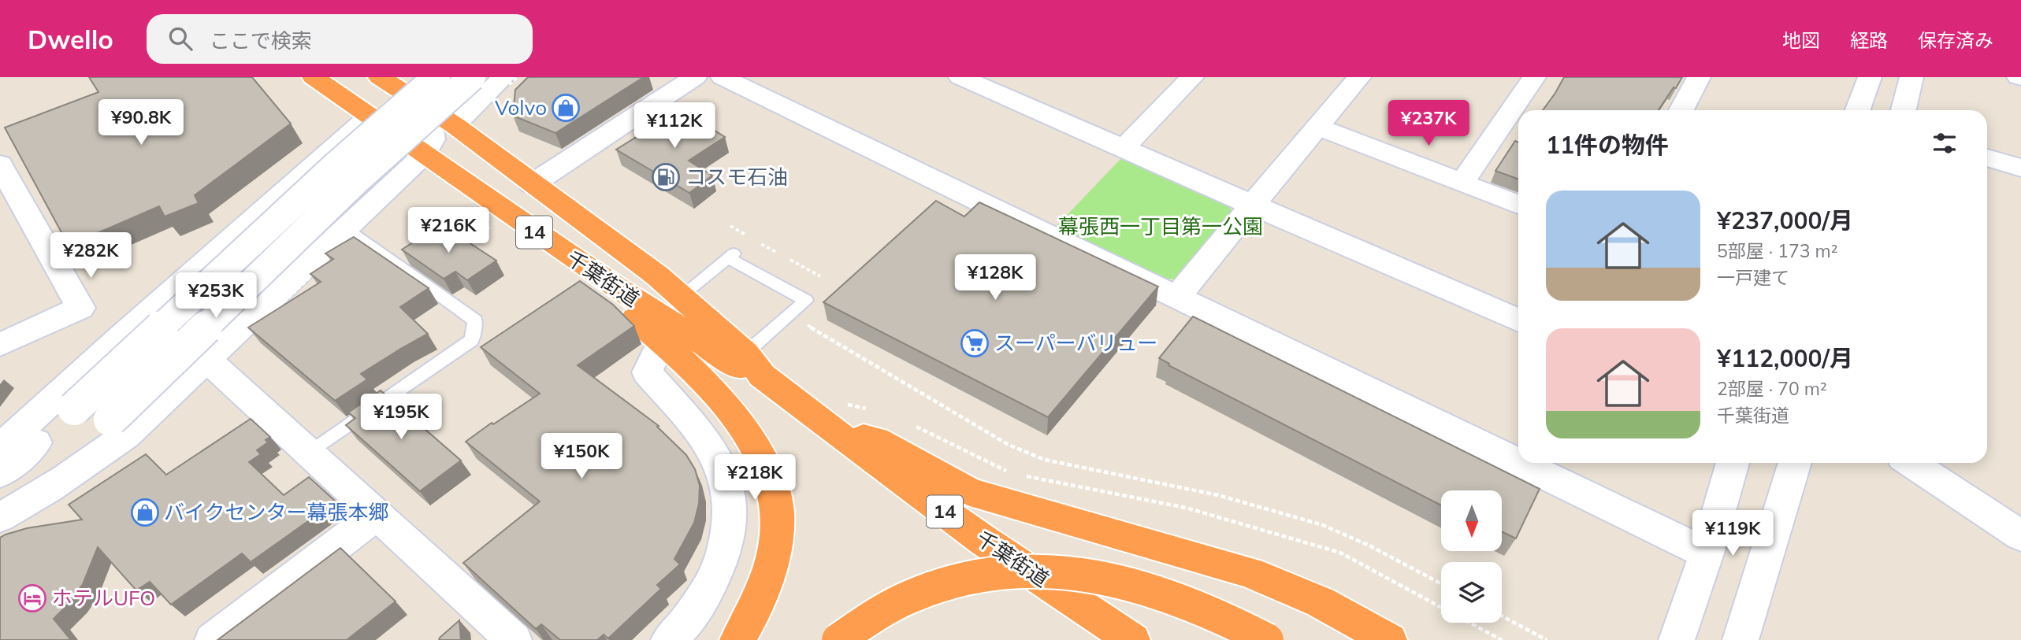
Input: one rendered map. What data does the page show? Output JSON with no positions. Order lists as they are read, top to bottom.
{
  "streets": {
    "highway": ["14", "千葉街道"]
  },
  "parks": ["幕張西一丁目第一公園"],
  "places": {
    "shop": ["Volvo", "バイクセンター幕張本郷"],
    "fuel station": ["コスモ石油"],
    "supermarket": ["スーパーバリュー"],
    "hotel": ["ホテルUFO"]
  },
  "north": "bottom",
  "page": {
    "header": "Dwello",
    "search": "ここで検索",
    "nav": ["地図", "経路", "保存済み"],
    "price": [
      "¥90.8K",
      "¥237K",
      "¥112K",
      "¥216K",
      "¥282K",
      "¥128K",
      "¥253K",
      "¥195K",
      "¥150K",
      "¥218K",
      "¥119K"
    ],
    "heading": "11件の物件",
    "list": [
      {
        "name": "¥237,000/月",
        "note": "5部屋 · 173 m² · 一戸建て"
      },
      {
        "name": "¥112,000/月",
        "note": "2部屋 · 70 m² · 千葉街道"
      }
    ]
  }
}
